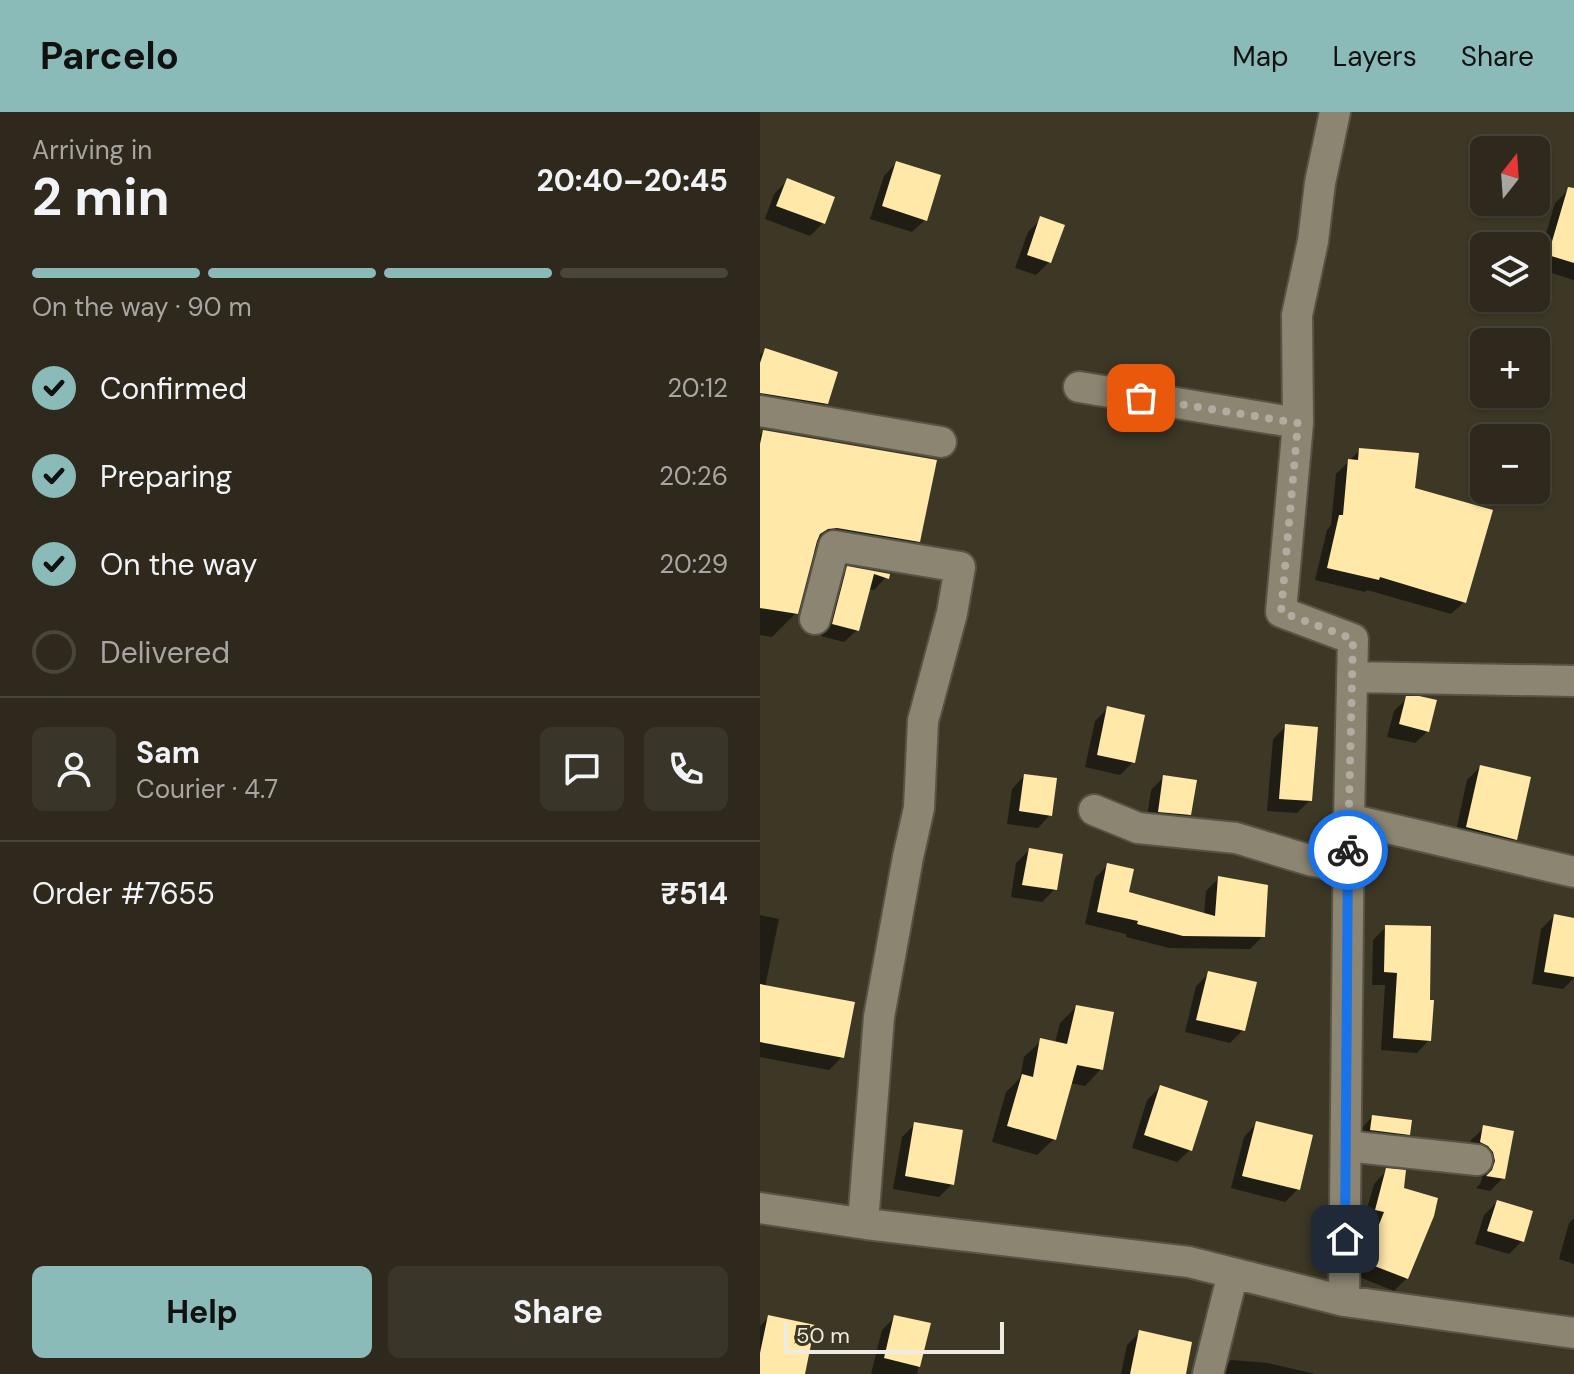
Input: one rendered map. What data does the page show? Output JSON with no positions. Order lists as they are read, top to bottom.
{
  "scale_bar": "50 m",
  "north": "top",
  "page": {
    "header": "Parcelo",
    "nav": ["Map", "Layers", "Share"],
    "heading": ["2 min", "Arriving in", "20:40–20:45"],
    "panel": [
      "Sam",
      "Courier · 4.7",
      "Order #7655",
      "₹514"
    ],
    "map_buttons": ["+", "−"],
    "bar": "On the way · 90 m",
    "list": [
      ["Confirmed", "20:12"],
      ["Preparing", "20:26"],
      ["On the way", "20:29"],
      "Delivered"
    ],
    "buttons": ["Help", "Share"],
    "scale": "50 m"
  }
}
